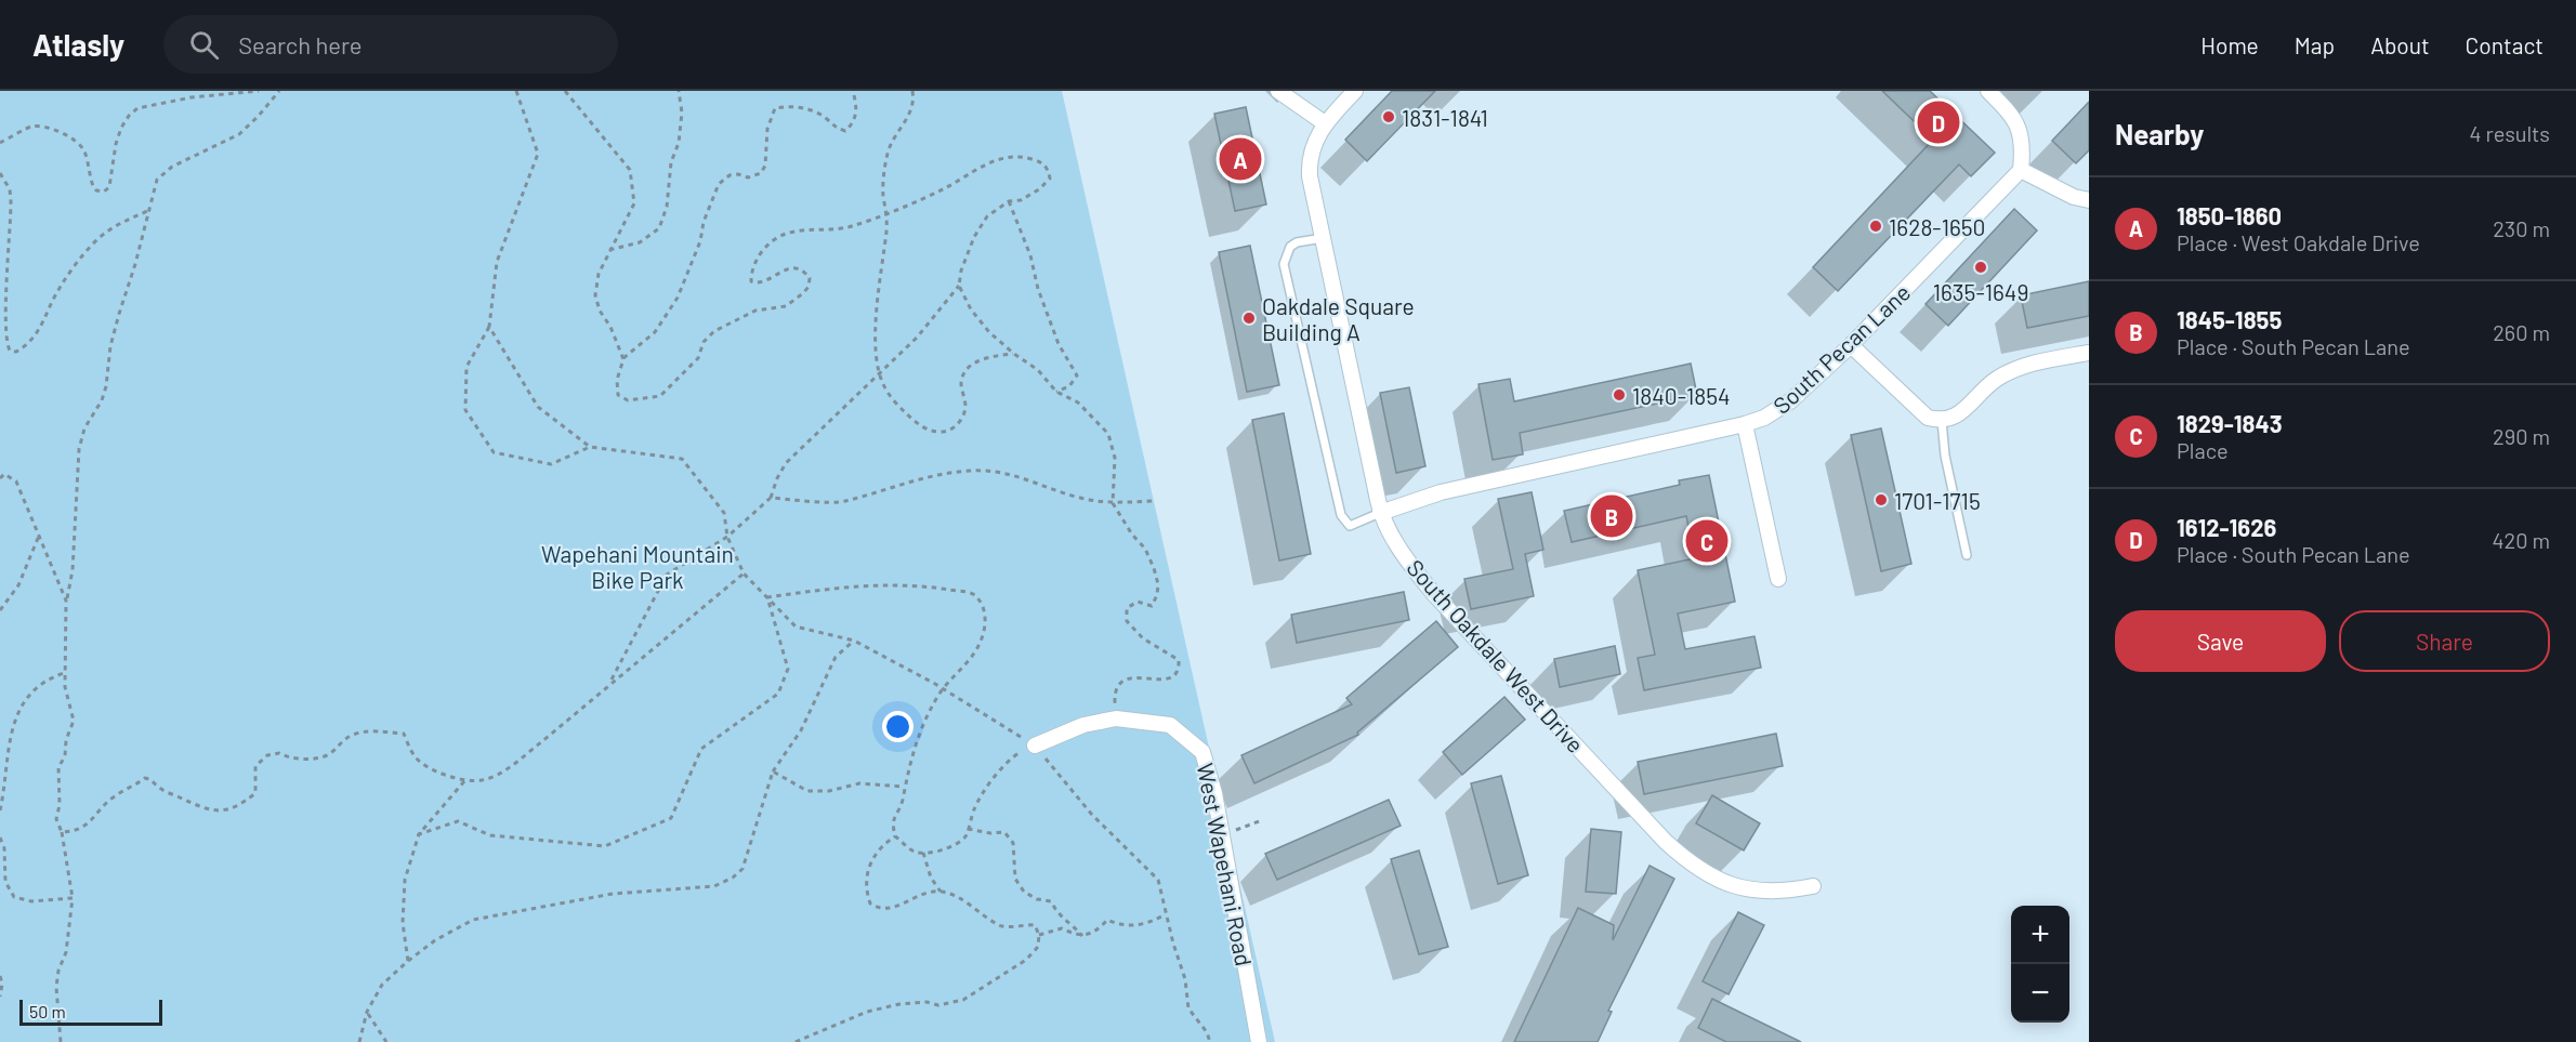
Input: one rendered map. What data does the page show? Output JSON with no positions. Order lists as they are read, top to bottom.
{
  "streets": {
    "street": ["South Pecan Lane", "South Oakdale West Drive", "West Wapehani Road"]
  },
  "crossings": [
    ["South Pecan Lane", "South Oakdale West Drive"]
  ],
  "parks": ["Wapehani Mountain Bike Park"],
  "places": [
    "1831-1841",
    "1628-1650",
    "1635-1649",
    "Oakdale Square Building A",
    "1840-1854",
    "1701-1715"
  ],
  "scale_bar": "50 m",
  "page": {
    "header": "Atlasly",
    "search": "Search here",
    "nav": [
      "Home",
      "Map",
      "About",
      "Contact"
    ],
    "heading": ["Nearby", "4 results"],
    "pins": [
      "D",
      "A",
      "B",
      "C"
    ],
    "list": [
      {
        "mark": "A",
        "name": "1850-1860",
        "note": "Place · West Oakdale Drive",
        "value": "230 m"
      },
      {
        "mark": "B",
        "name": "1845-1855",
        "note": "Place · South Pecan Lane",
        "value": "260 m"
      },
      {
        "mark": "C",
        "name": "1829-1843",
        "note": "Place",
        "value": "290 m"
      },
      {
        "mark": "D",
        "name": "1612-1626",
        "note": "Place · South Pecan Lane",
        "value": "420 m"
      }
    ],
    "buttons": ["Save", "Share"],
    "map_buttons": ["+", "−"],
    "scale": "50 m"
  }
}
